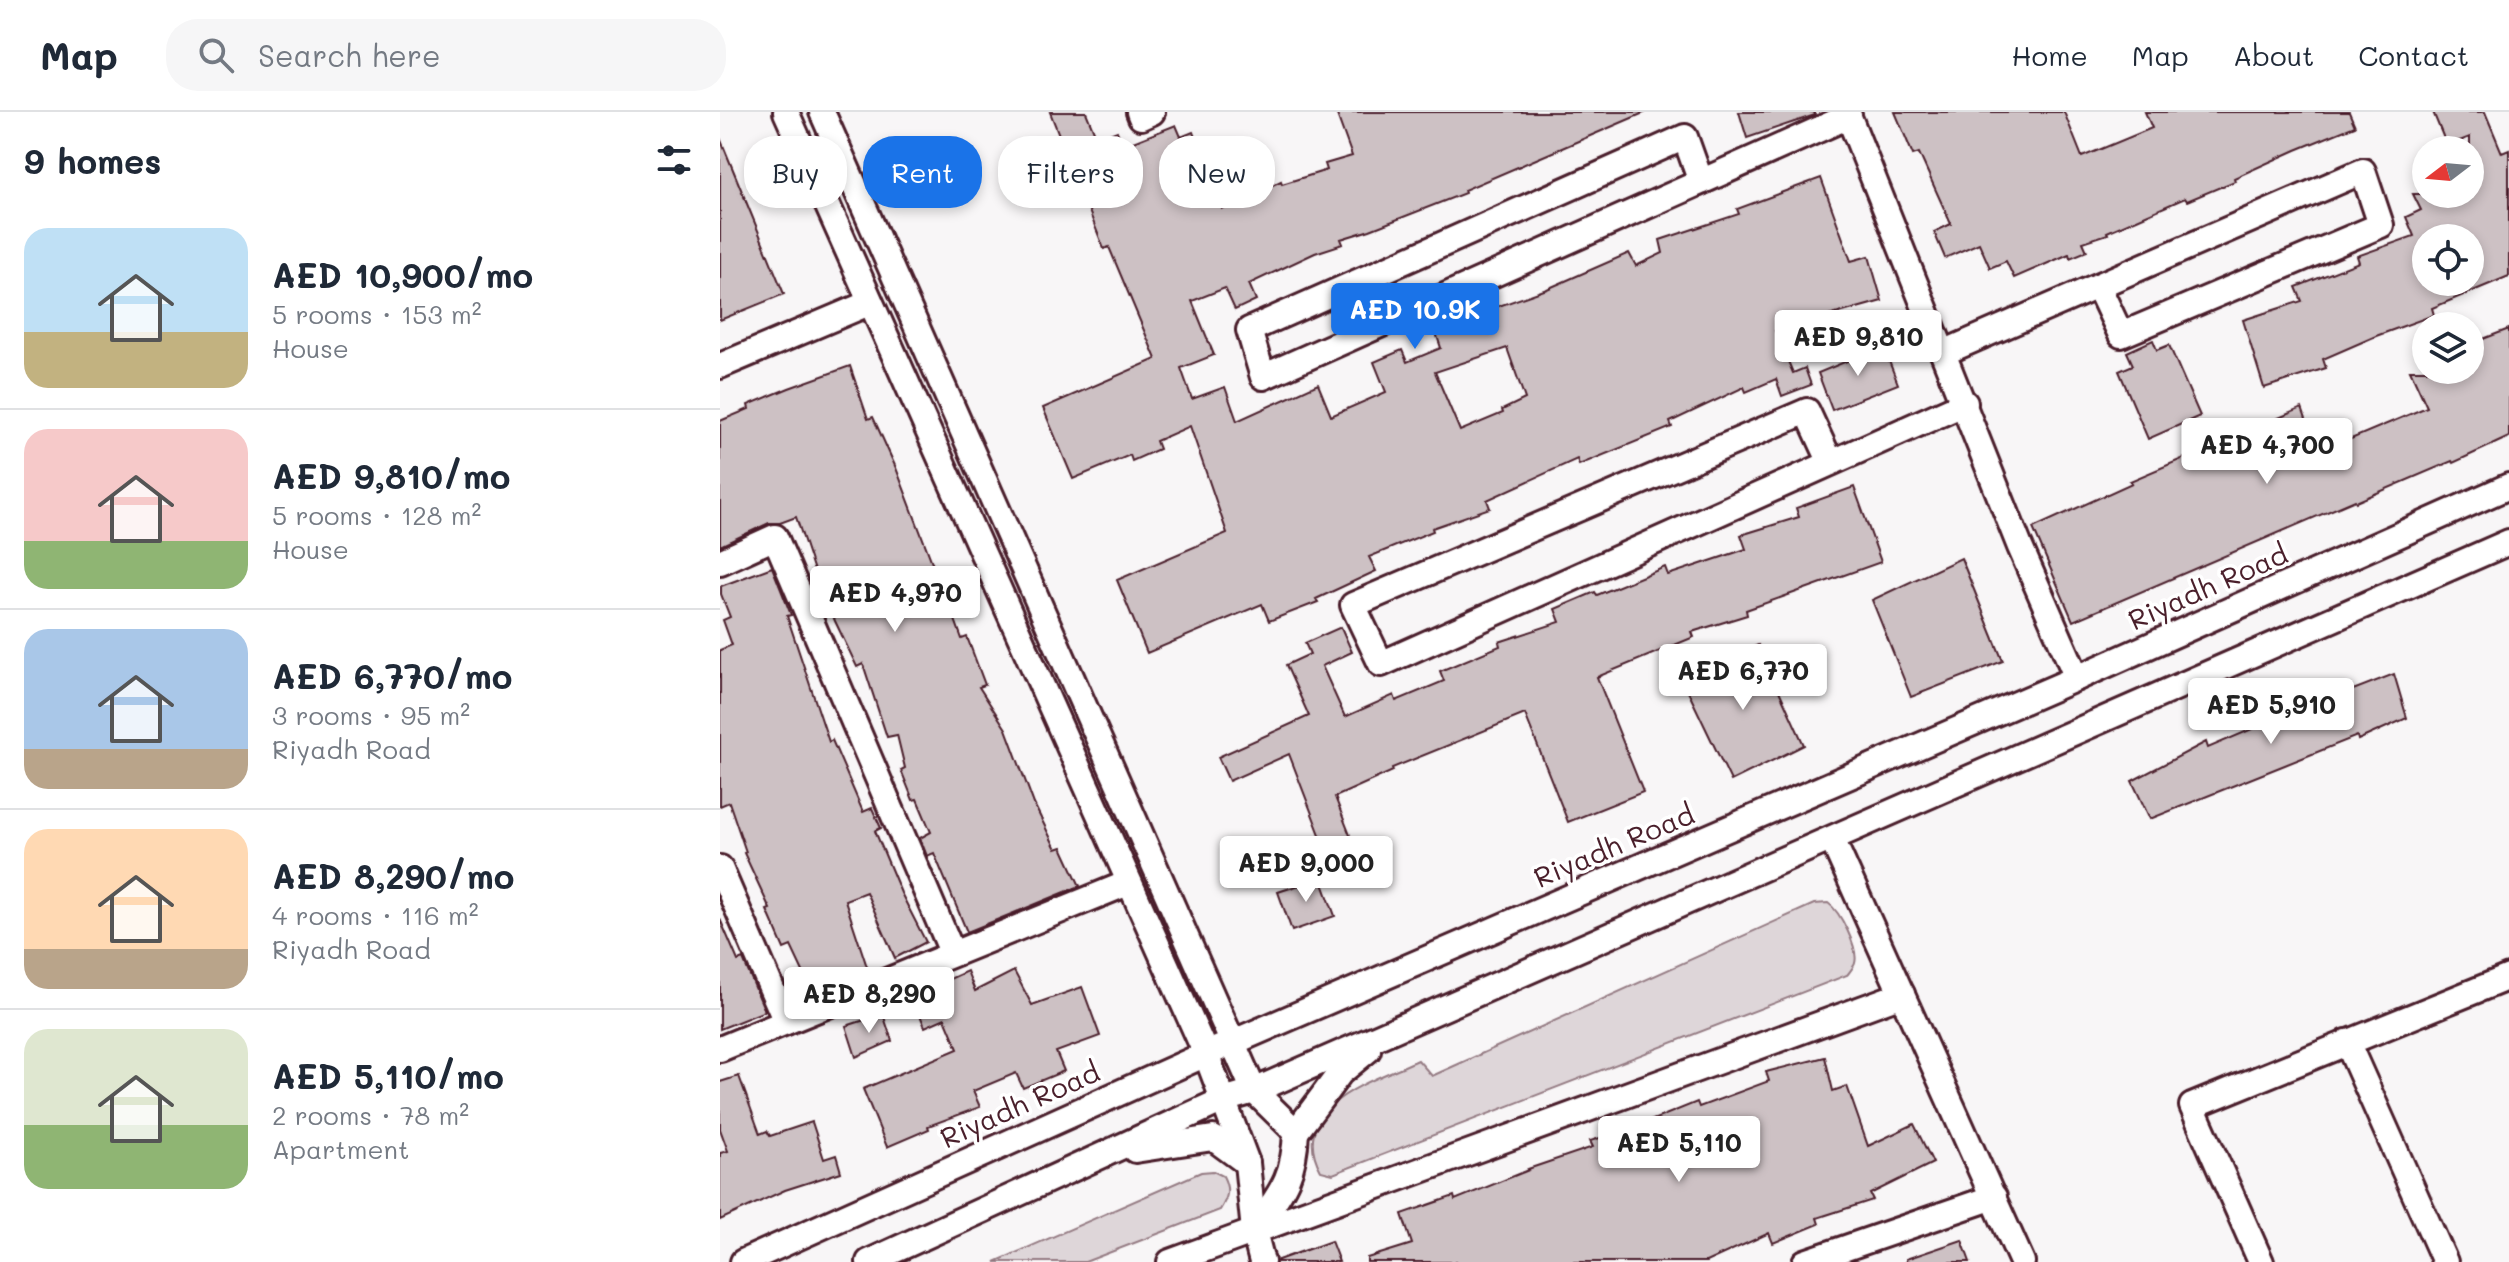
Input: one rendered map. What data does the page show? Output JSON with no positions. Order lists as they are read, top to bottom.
{
  "streets": {
    "street": ["Riyadh Road"]
  },
  "north": "left",
  "page": {
    "header": "Map",
    "search": "Search here",
    "nav": [
      "Home",
      "Map",
      "About",
      "Contact"
    ],
    "heading": "9 homes",
    "chip": [
      "Buy",
      "Rent",
      "Filters",
      "New"
    ],
    "list": [
      {
        "name": "AED 10,900/mo",
        "note": "5 rooms · 153 m² · House"
      },
      {
        "name": "AED 9,810/mo",
        "note": "5 rooms · 128 m² · House"
      },
      {
        "name": "AED 6,770/mo",
        "note": "3 rooms · 95 m² · Riyadh Road"
      },
      {
        "name": "AED 8,290/mo",
        "note": "4 rooms · 116 m² · Riyadh Road"
      },
      {
        "name": "AED 5,110/mo",
        "note": "2 rooms · 78 m² · Apartment"
      }
    ],
    "price": [
      "AED 10.9K",
      "AED 9,810",
      "AED 4,700",
      "AED 4,970",
      "AED 6,770",
      "AED 5,910",
      "AED 9,000",
      "AED 8,290",
      "AED 5,110"
    ]
  }
}
